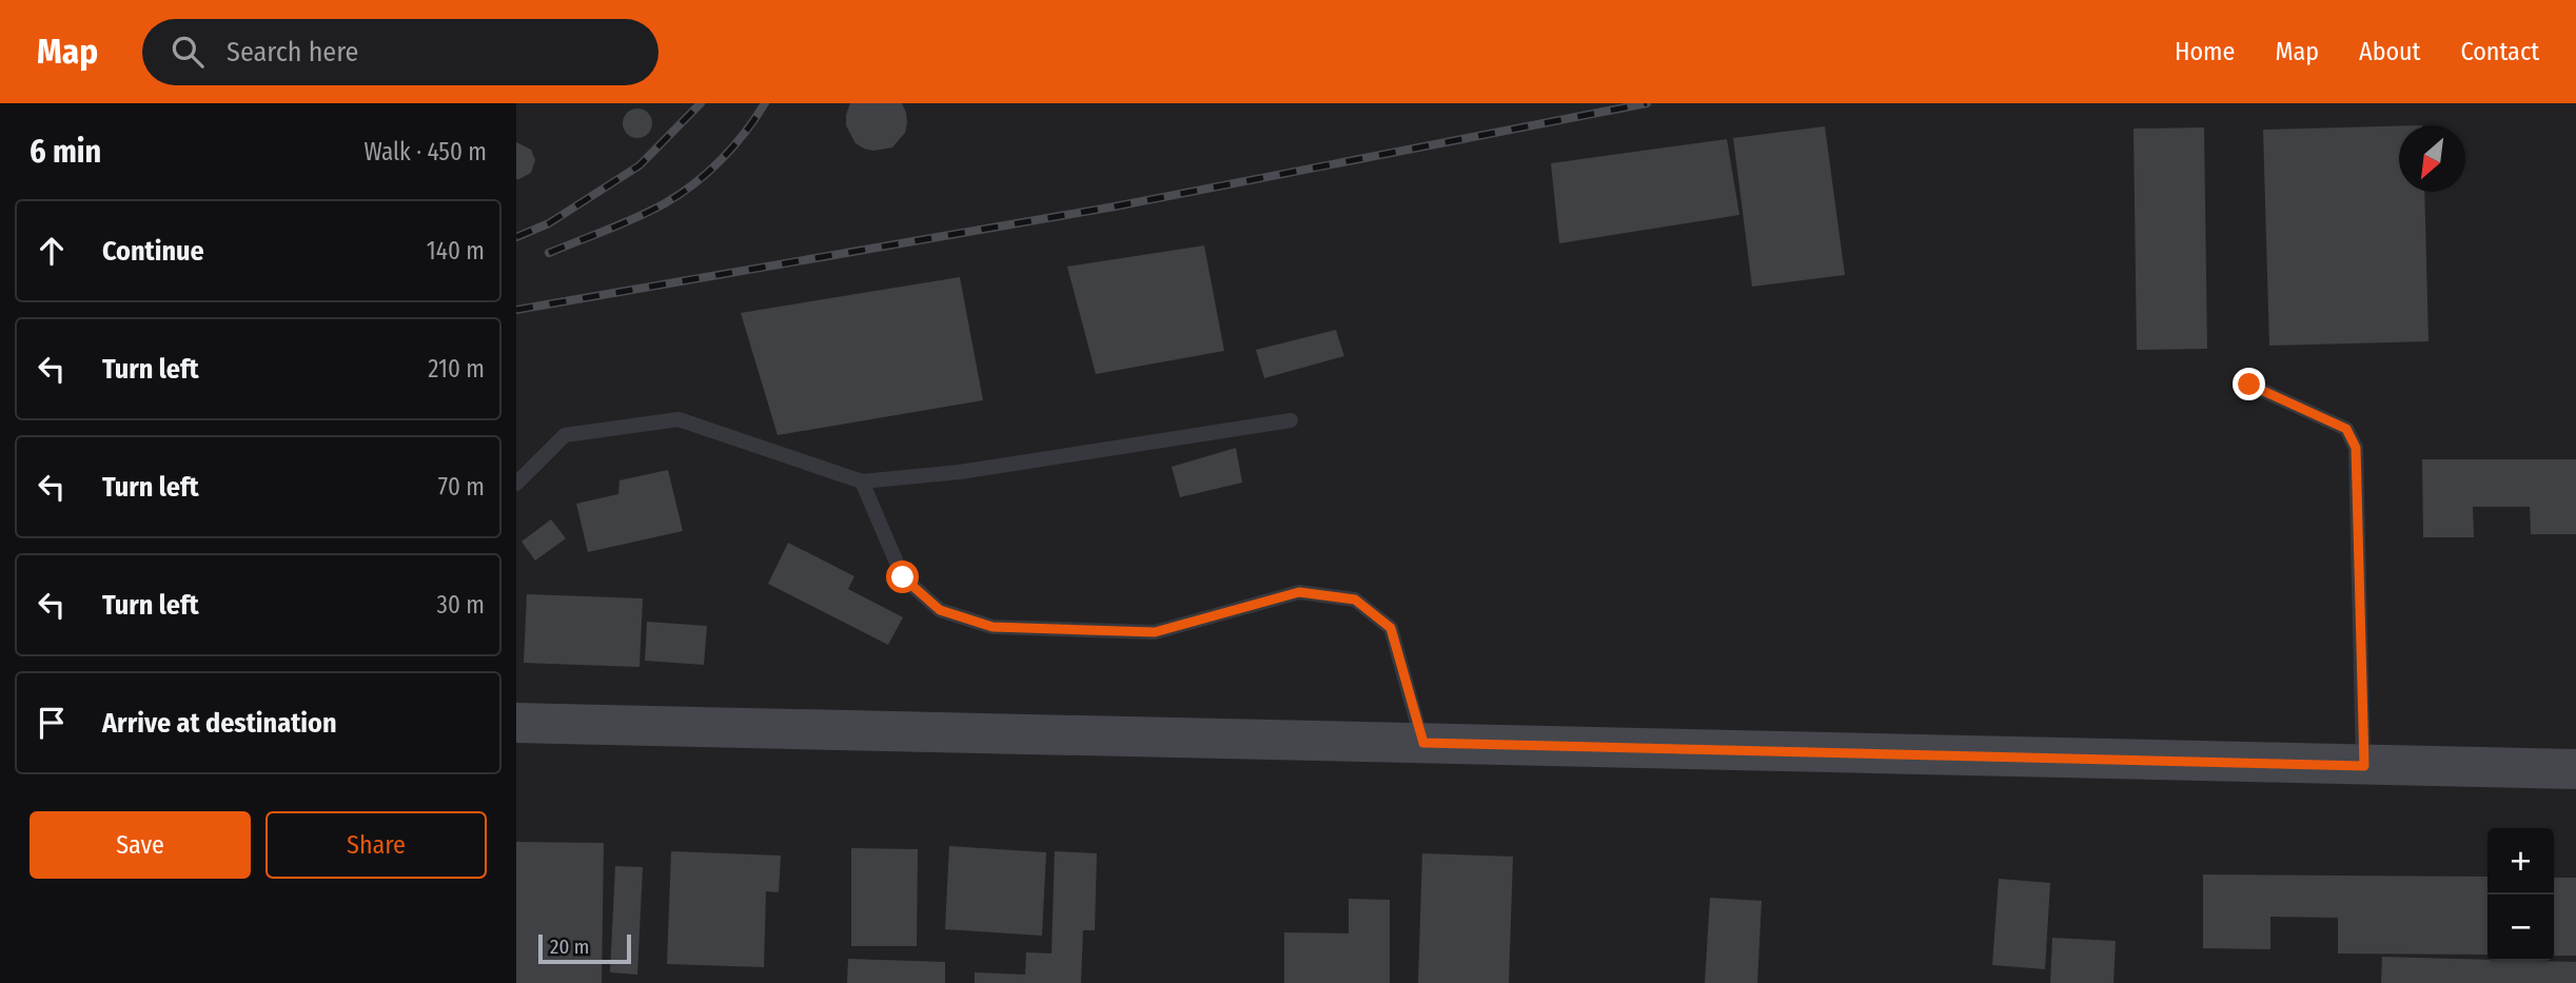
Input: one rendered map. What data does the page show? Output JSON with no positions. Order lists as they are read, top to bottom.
{
  "scale_bar": "20 m",
  "north": "bottom left",
  "page": {
    "header": "Map",
    "search": "Search here",
    "nav": [
      "Home",
      "Map",
      "About",
      "Contact"
    ],
    "heading": ["6 min", "Walk · 450 m"],
    "list": [
      ["Continue", "140 m"],
      ["Turn left", "210 m"],
      ["Turn left", "70 m"],
      ["Turn left", "30 m"],
      "Arrive at destination"
    ],
    "buttons": ["Save", "Share"],
    "map_buttons": ["+", "−"],
    "scale": "20 m"
  }
}
